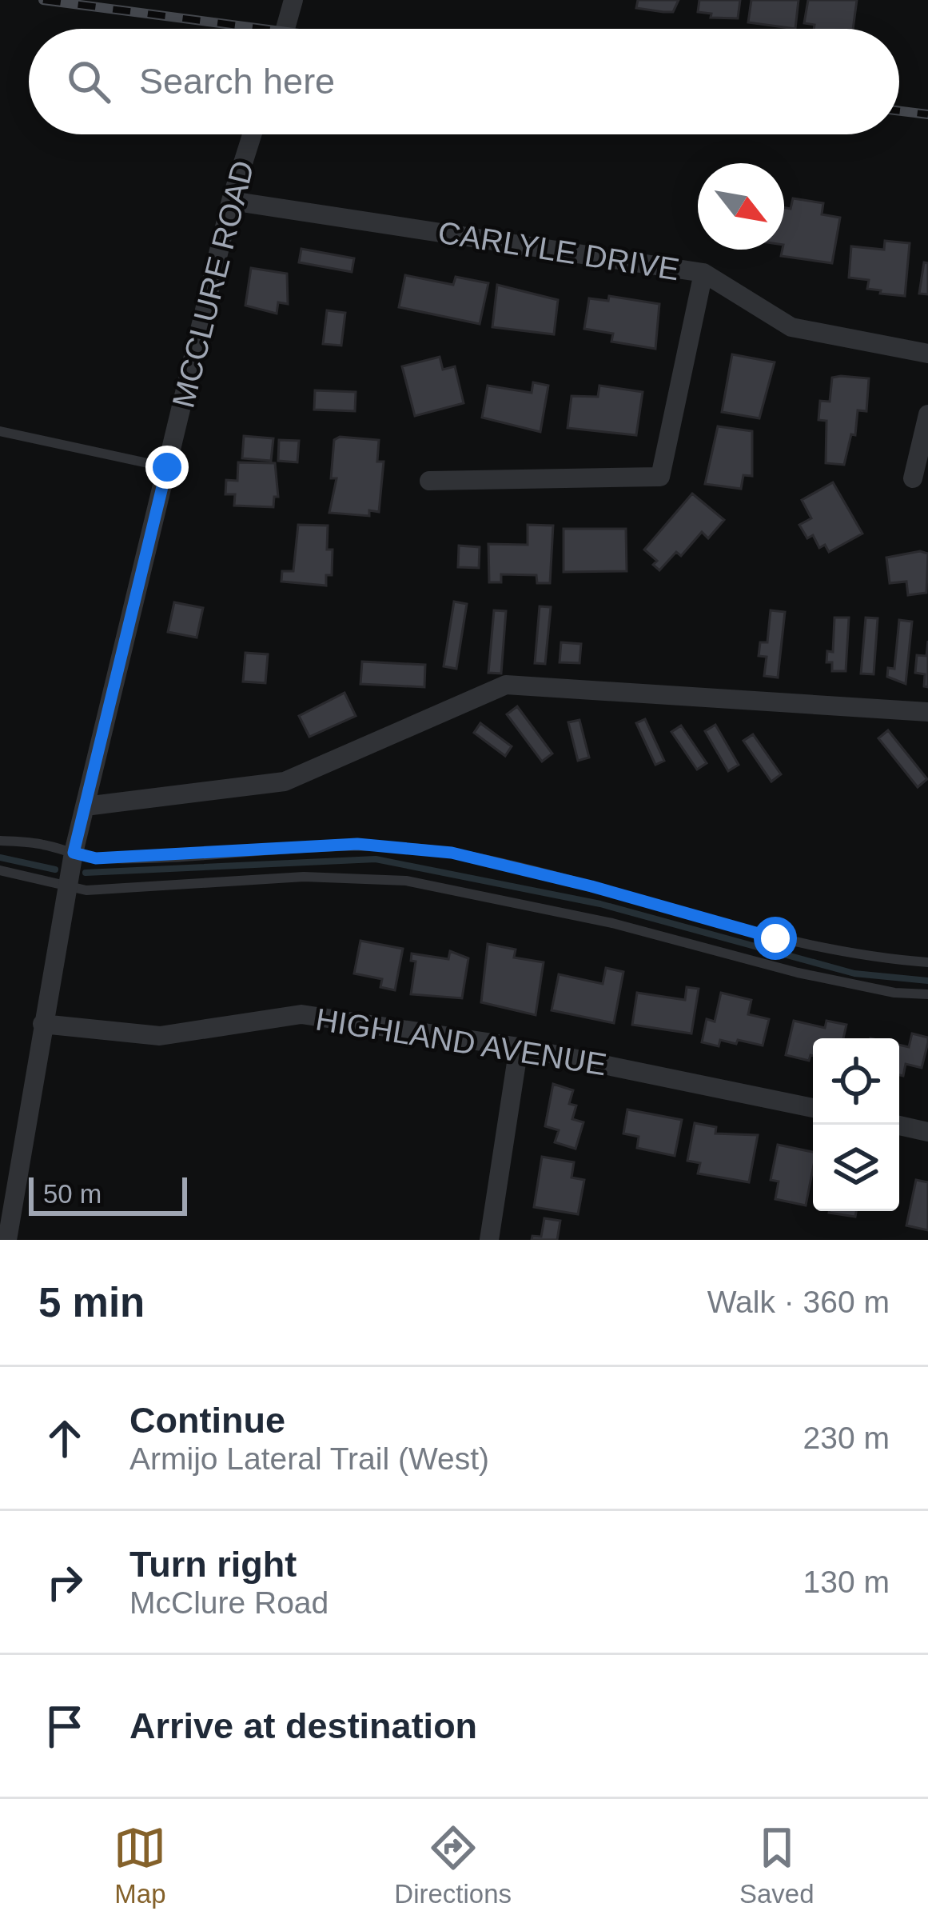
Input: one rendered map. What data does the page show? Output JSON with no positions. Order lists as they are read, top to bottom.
{
  "streets": {
    "street": ["CARLYLE DRIVE", "MCCLURE ROAD", "HIGHLAND AVENUE"]
  },
  "crossings": [
    ["CARLYLE DRIVE", "MCCLURE ROAD"],
    ["MCCLURE ROAD", "HIGHLAND AVENUE"]
  ],
  "scale_bar": "50 m",
  "north": "bottom right",
  "page": {
    "search": "Search here",
    "scale": "50 m",
    "heading": ["5 min", "Walk · 360 m"],
    "list": [
      ["Continue", "Armijo Lateral Trail (West)", "230 m"],
      ["Turn right", "McClure Road", "130 m"],
      "Arrive at destination"
    ],
    "nav": ["Map", "Directions", "Saved"]
  }
}
